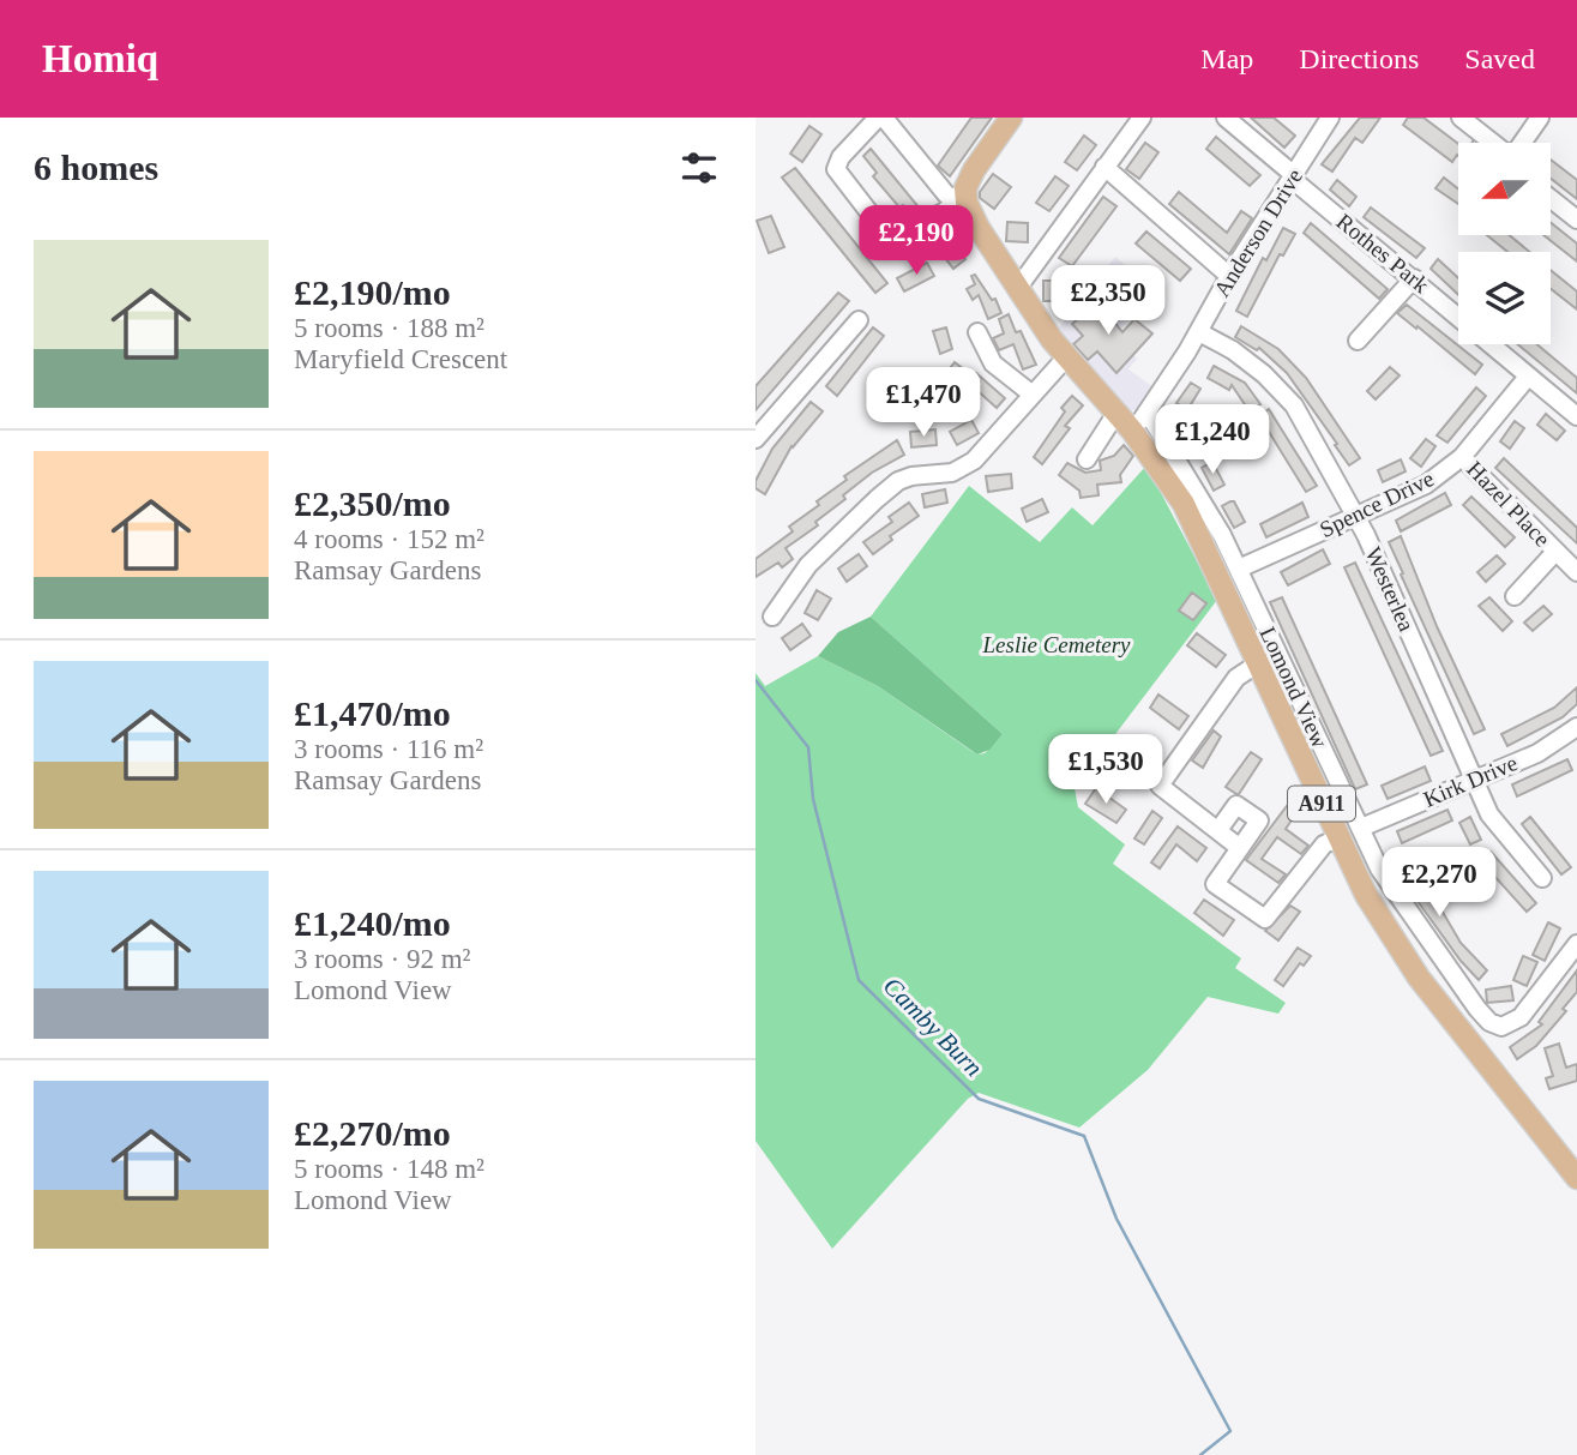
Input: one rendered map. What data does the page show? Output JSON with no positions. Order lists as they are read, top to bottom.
{
  "streets": {
    "main road": ["A911"],
    "street": [
      "Anderson Drive",
      "Rothes Park",
      "Spence Drive",
      "Hazel Place",
      "Westerlea",
      "Lomond View",
      "Kirk Drive"
    ]
  },
  "crossings": [
    ["Anderson Drive", "Rothes Park"],
    ["Anderson Drive", "Westerlea"],
    ["Anderson Drive", "Lomond View"],
    ["Anderson Drive", "A911"],
    ["Rothes Park", "Spence Drive"],
    ["Spence Drive", "Hazel Place"],
    ["Spence Drive", "Westerlea"],
    ["Spence Drive", "Lomond View"],
    ["Westerlea", "Kirk Drive"],
    ["Lomond View", "Kirk Drive"]
  ],
  "water": ["Camby Burn"],
  "parks": ["Leslie Cemetery"],
  "north": "left",
  "page": {
    "header": "Homiq",
    "nav": ["Map", "Directions", "Saved"],
    "heading": "6 homes",
    "price": [
      "£2,190",
      "£2,350",
      "£1,470",
      "£1,240",
      "£1,530",
      "£2,270"
    ],
    "list": [
      {
        "name": "£2,190/mo",
        "note": "5 rooms · 188 m² · Maryfield Crescent"
      },
      {
        "name": "£2,350/mo",
        "note": "4 rooms · 152 m² · Ramsay Gardens"
      },
      {
        "name": "£1,470/mo",
        "note": "3 rooms · 116 m² · Ramsay Gardens"
      },
      {
        "name": "£1,240/mo",
        "note": "3 rooms · 92 m² · Lomond View"
      },
      {
        "name": "£2,270/mo",
        "note": "5 rooms · 148 m² · Lomond View"
      }
    ]
  }
}
